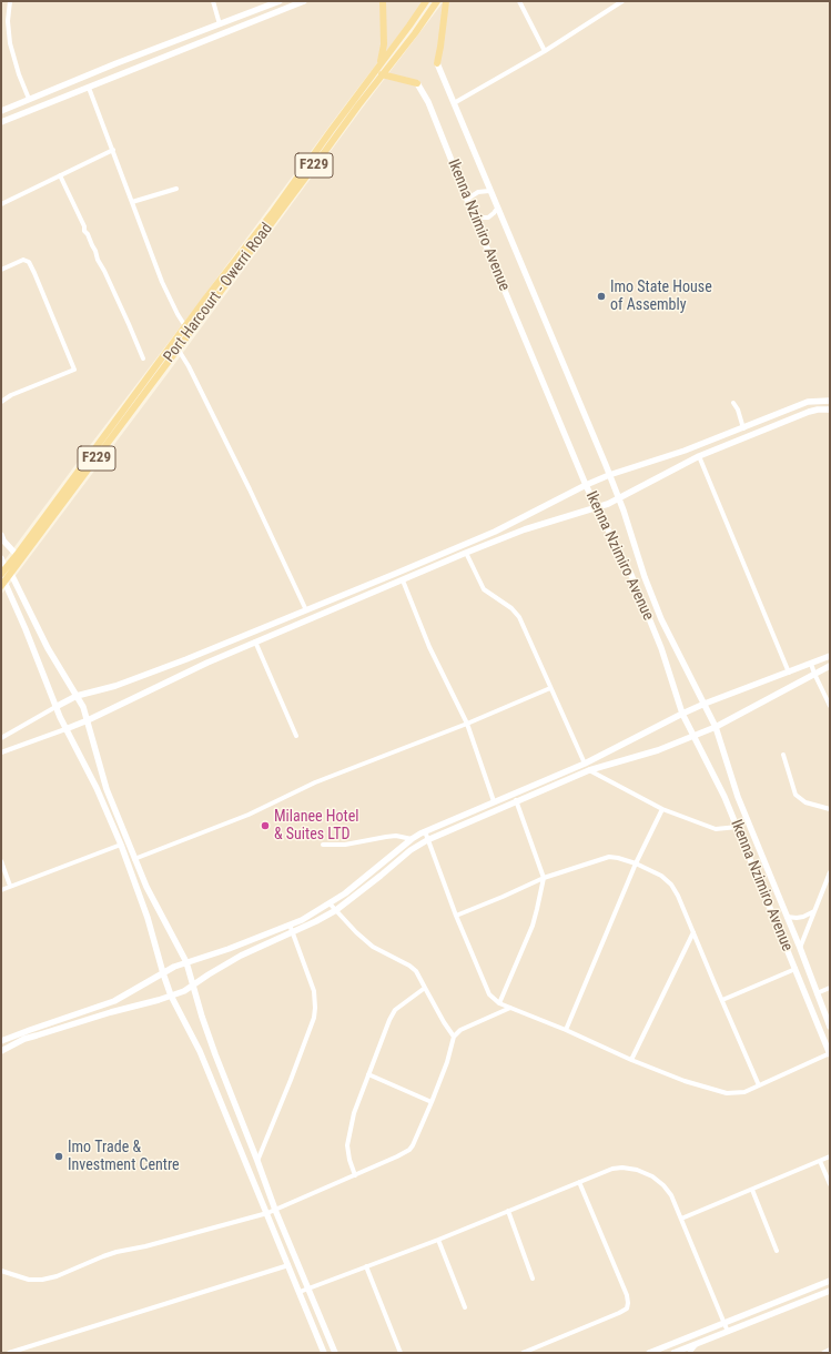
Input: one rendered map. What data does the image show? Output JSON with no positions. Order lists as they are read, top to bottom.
{
  "streets": {
    "main road": ["F229", "Port Harcourt - Owerri Road"],
    "street": ["Ikenna Nzimiro Avenue"]
  },
  "places": ["Imo State House of Assembly", "Milanee Hotel & Suites LTD", "Imo Trade & Investment Centre"]
}
